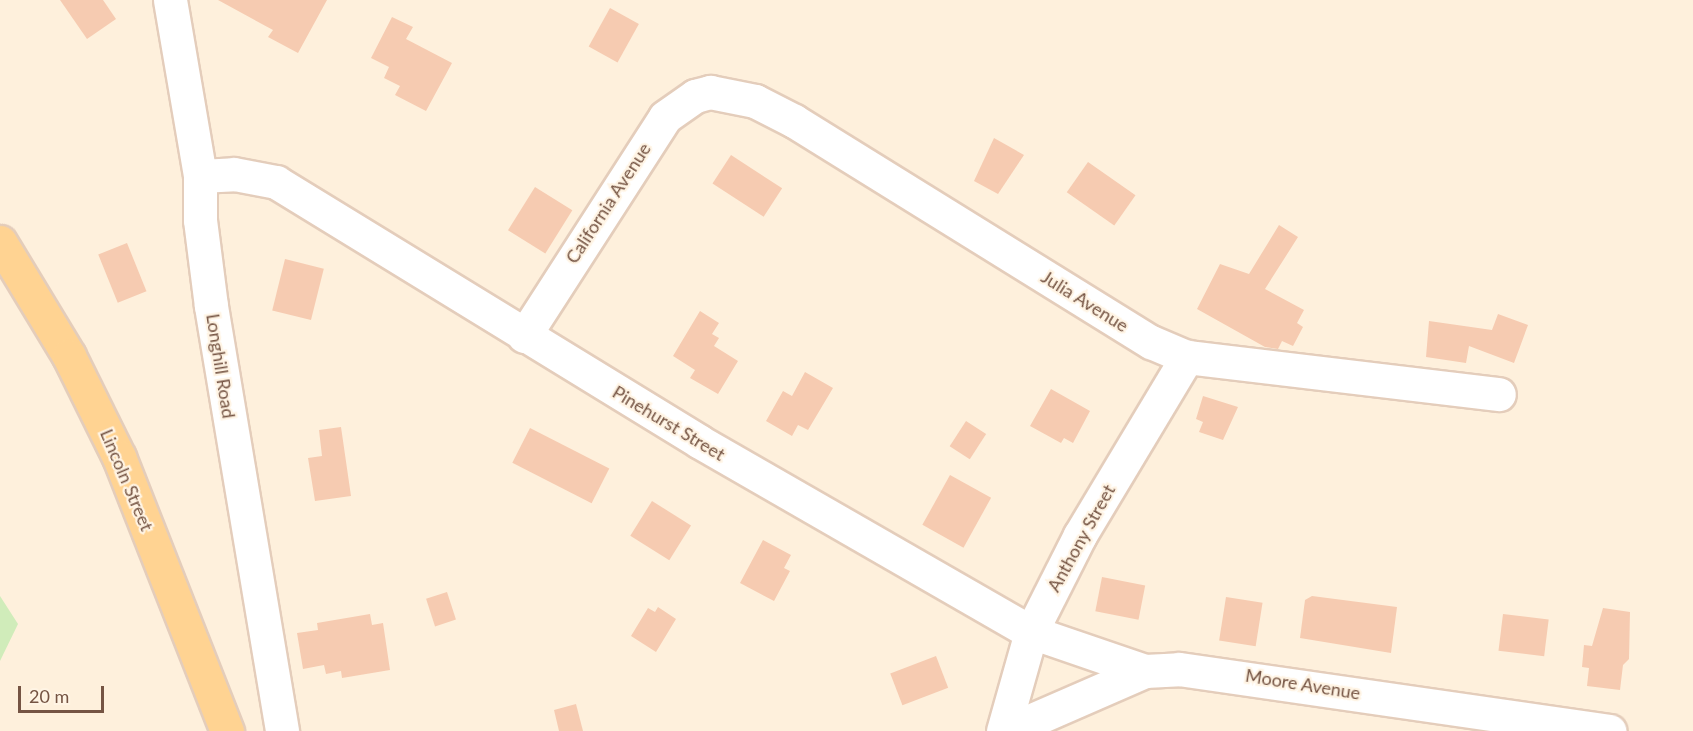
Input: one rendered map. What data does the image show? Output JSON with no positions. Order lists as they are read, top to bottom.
{
  "streets": {
    "main road": ["Lincoln Street"],
    "street": [
      "California Avenue",
      "Julia Avenue",
      "Longhill Road",
      "Pinehurst Street",
      "Anthony Street",
      "Moore Avenue"
    ]
  },
  "crossings": [
    ["California Avenue", "Julia Avenue"],
    ["California Avenue", "Pinehurst Street"],
    ["Julia Avenue", "Anthony Street"],
    ["Longhill Road", "Pinehurst Street"],
    ["Pinehurst Street", "Anthony Street"],
    ["Pinehurst Street", "Moore Avenue"],
    ["Anthony Street", "Moore Avenue"]
  ],
  "scale_bar": "20 m"
}
